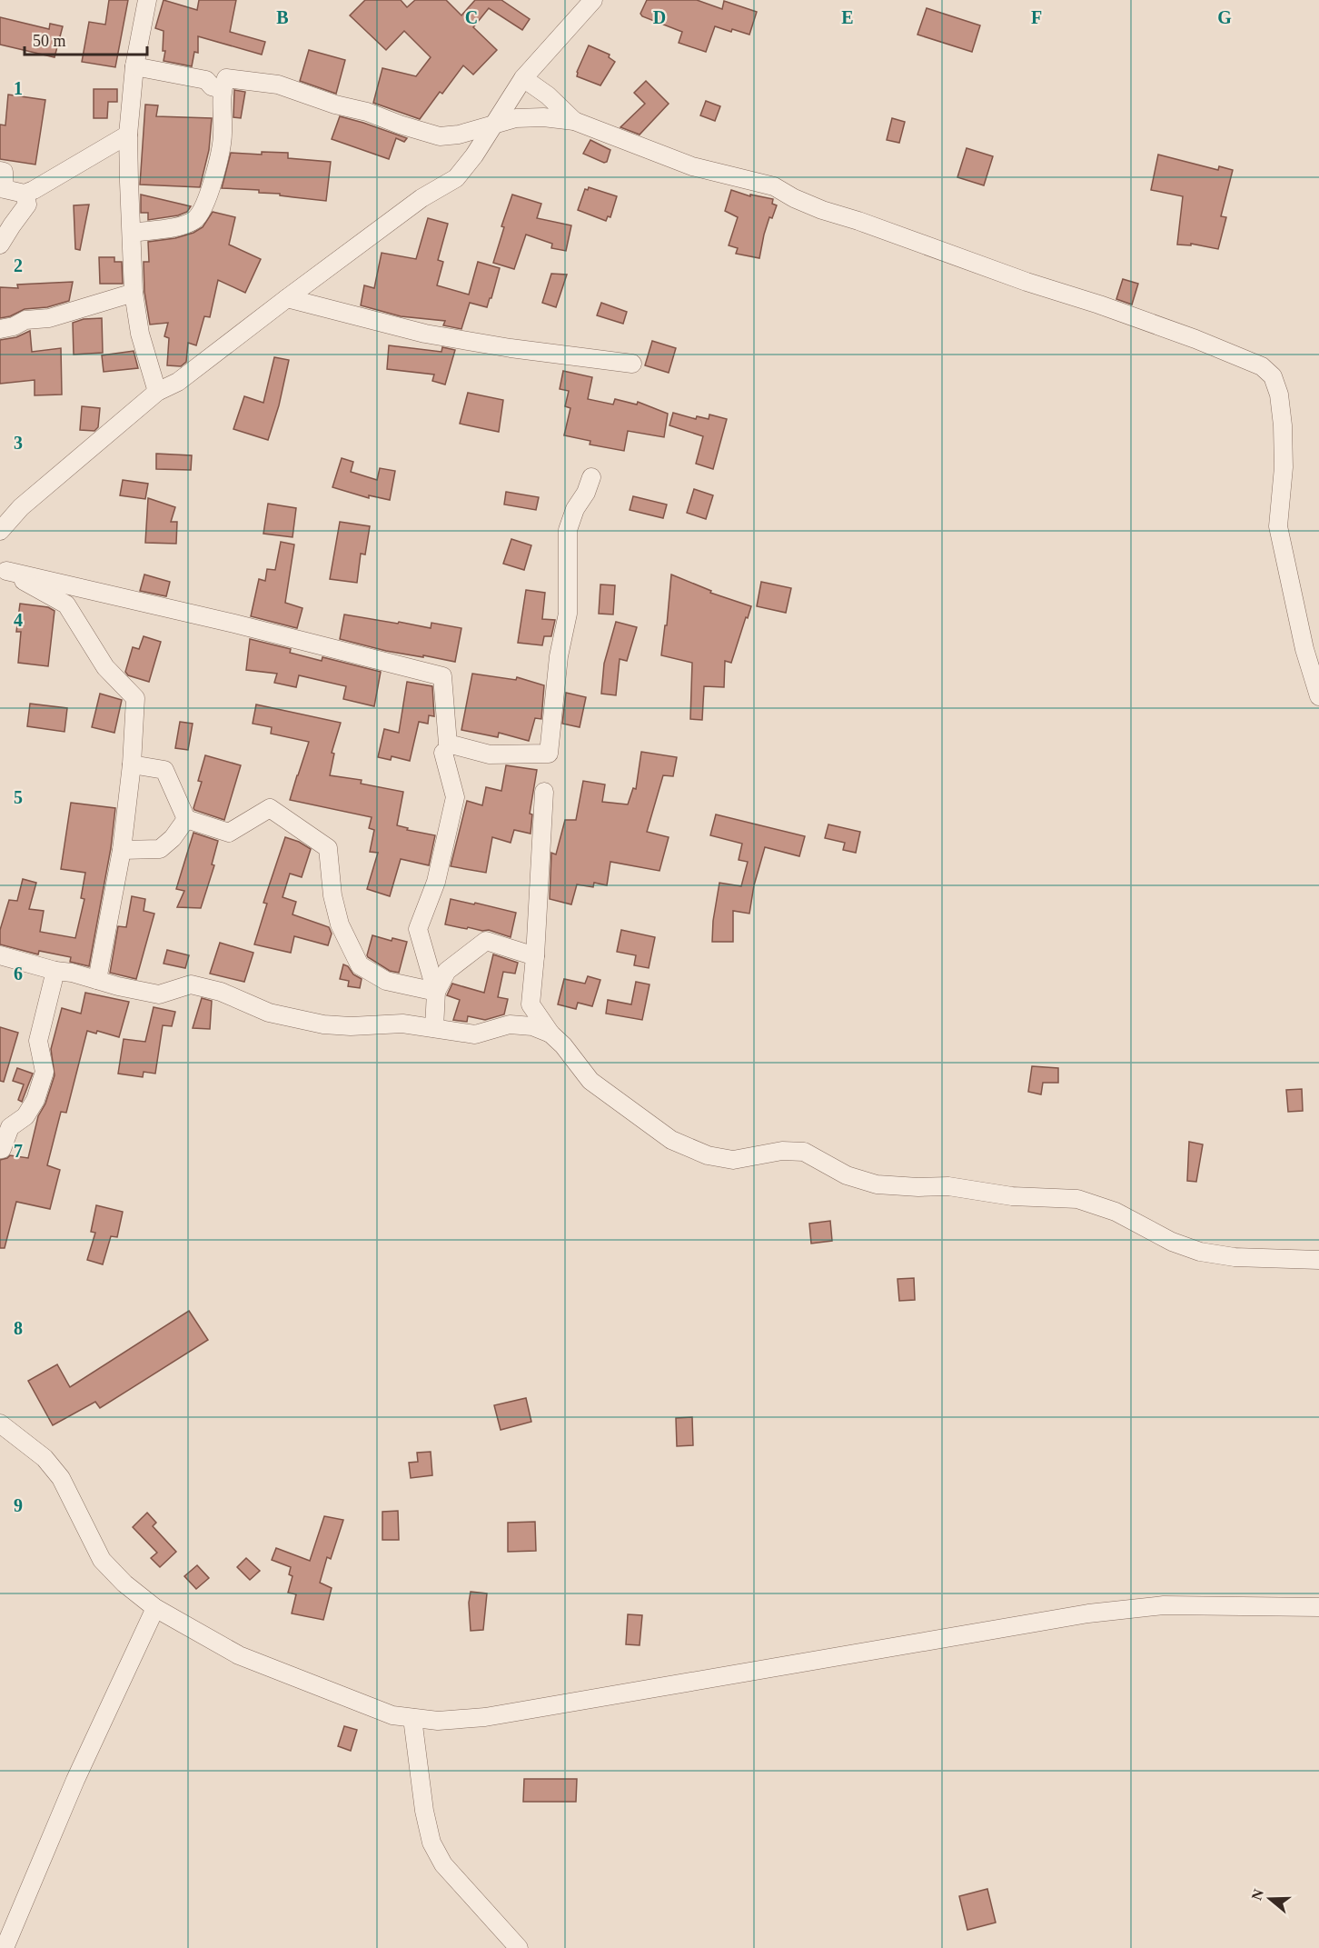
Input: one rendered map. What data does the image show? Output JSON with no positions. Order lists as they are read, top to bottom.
{
  "scale_bar": "50 m",
  "north": "left",
  "grid": {
    "columns": [
      "B",
      "C",
      "D",
      "E",
      "F",
      "G"
    ],
    "rows": [
      "1",
      "2",
      "3",
      "4",
      "5",
      "6",
      "7",
      "8",
      "9"
    ]
  }
}
